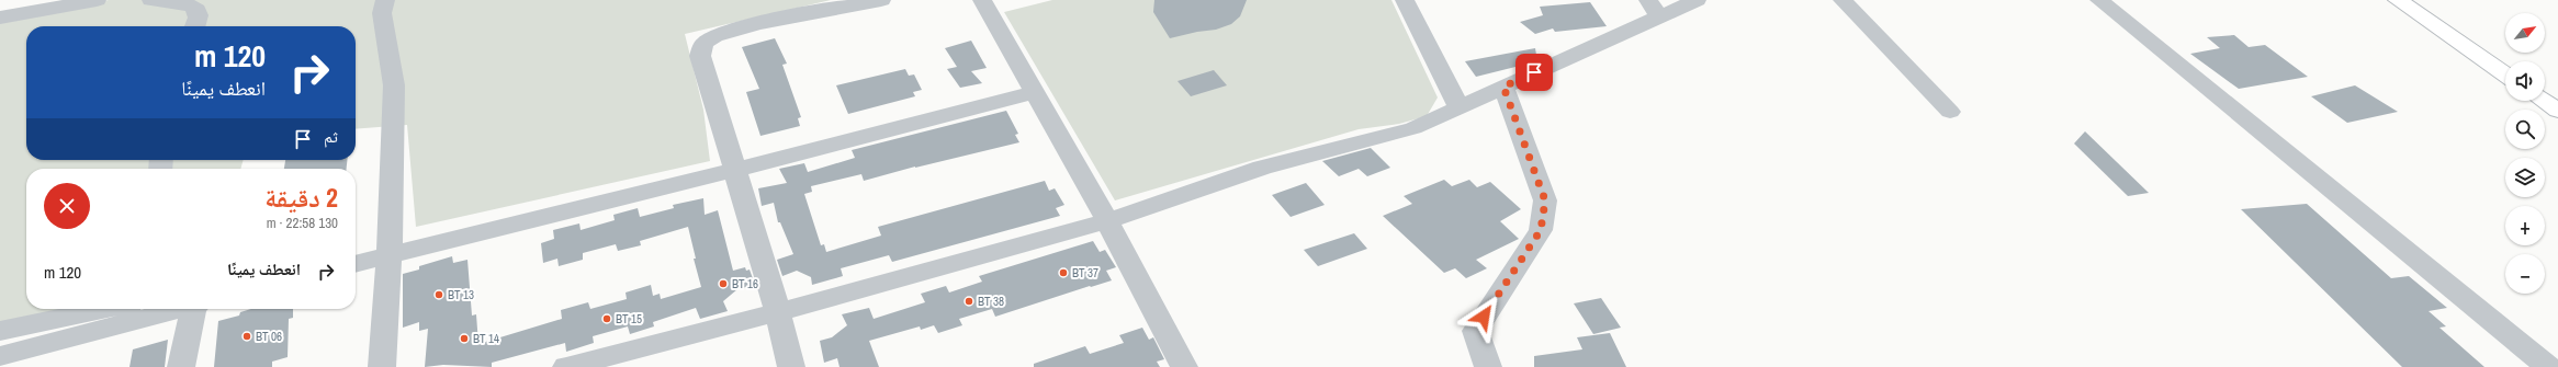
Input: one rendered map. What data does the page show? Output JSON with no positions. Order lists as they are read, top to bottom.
{
  "places": [
    "BT 37",
    "BT 16",
    "BT 13",
    "BT 38",
    "BT 15",
    "BT 06",
    "BT 14"
  ],
  "north": "top right",
  "page": {
    "map_buttons": ["+", "−"],
    "turn": ["120 m", "انعطف يمينًا"],
    "then": "ثم",
    "heading": ["2 دقيقة", "130 m · 22:58"],
    "list": [
      {
        "name": "انعطف يمينًا",
        "value": "120 m"
      }
    ]
  }
}
